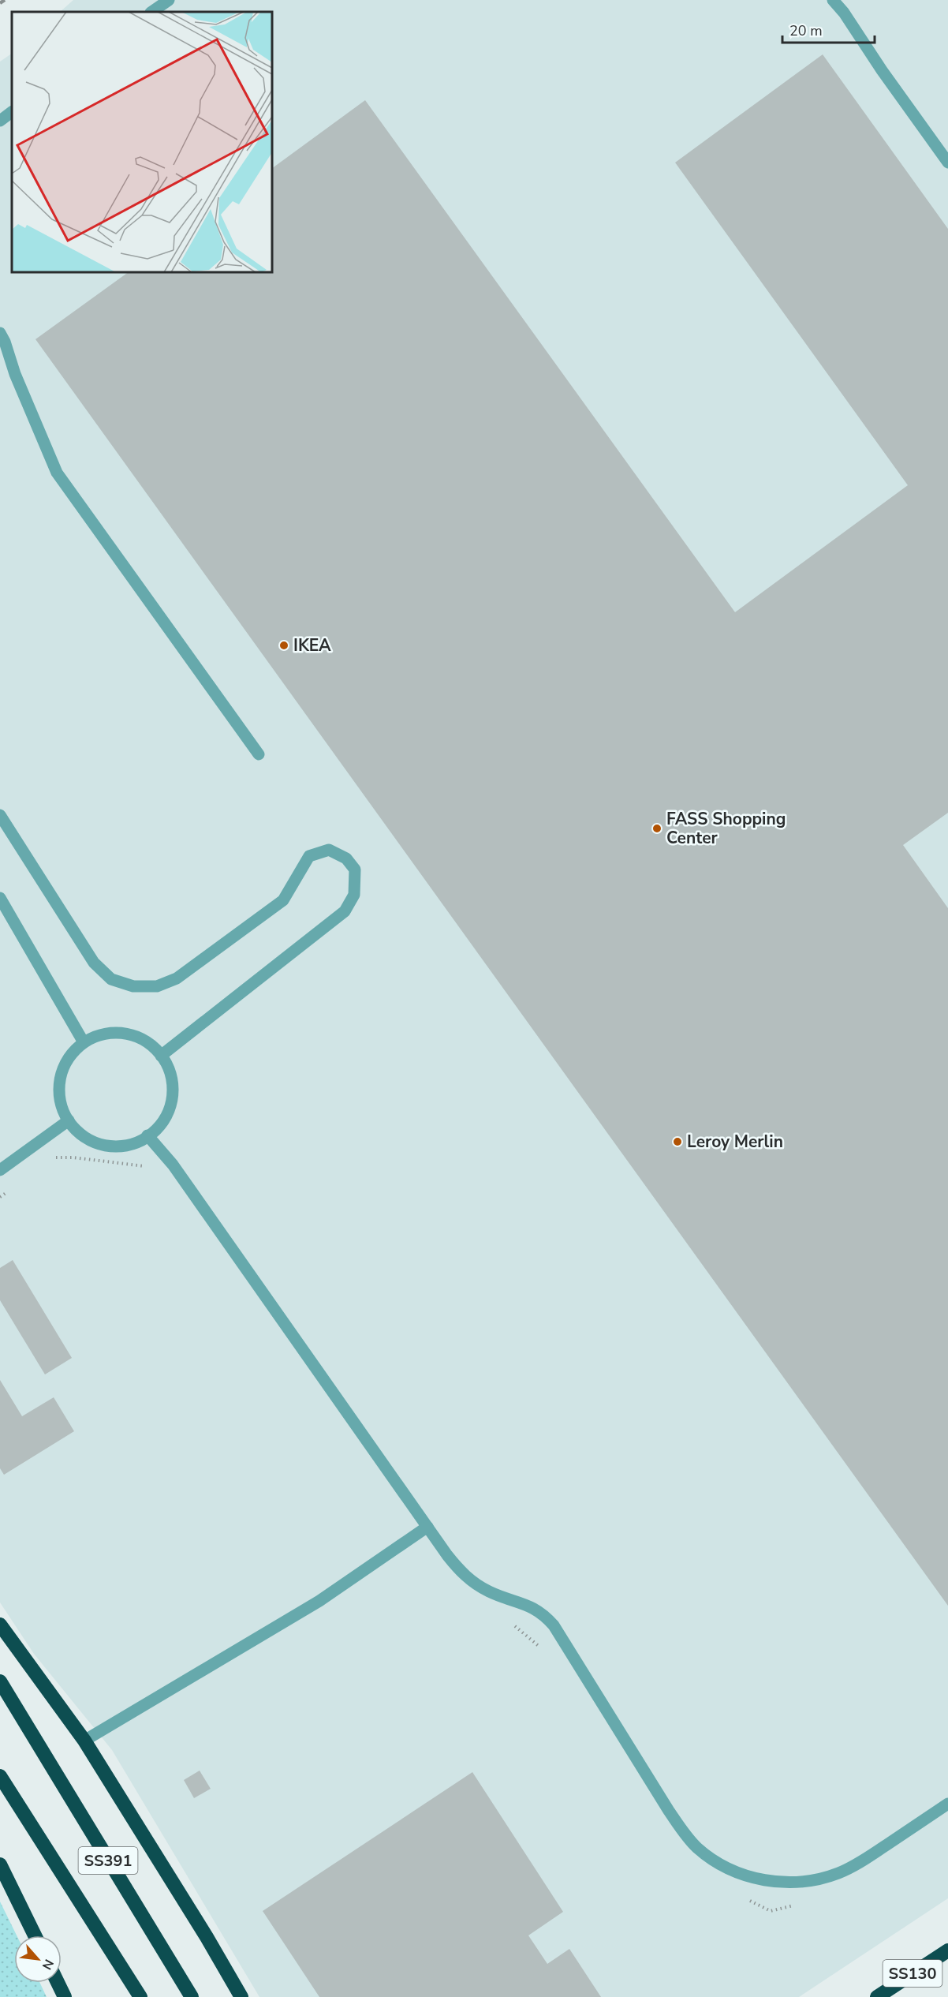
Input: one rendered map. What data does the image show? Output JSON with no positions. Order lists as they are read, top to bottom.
{
  "streets": {
    "highway": ["SS391", "SS130"]
  },
  "places": ["IKEA", "FASS Shopping Center", "Leroy Merlin"],
  "scale_bar": "20 m",
  "north": "bottom right"
}
